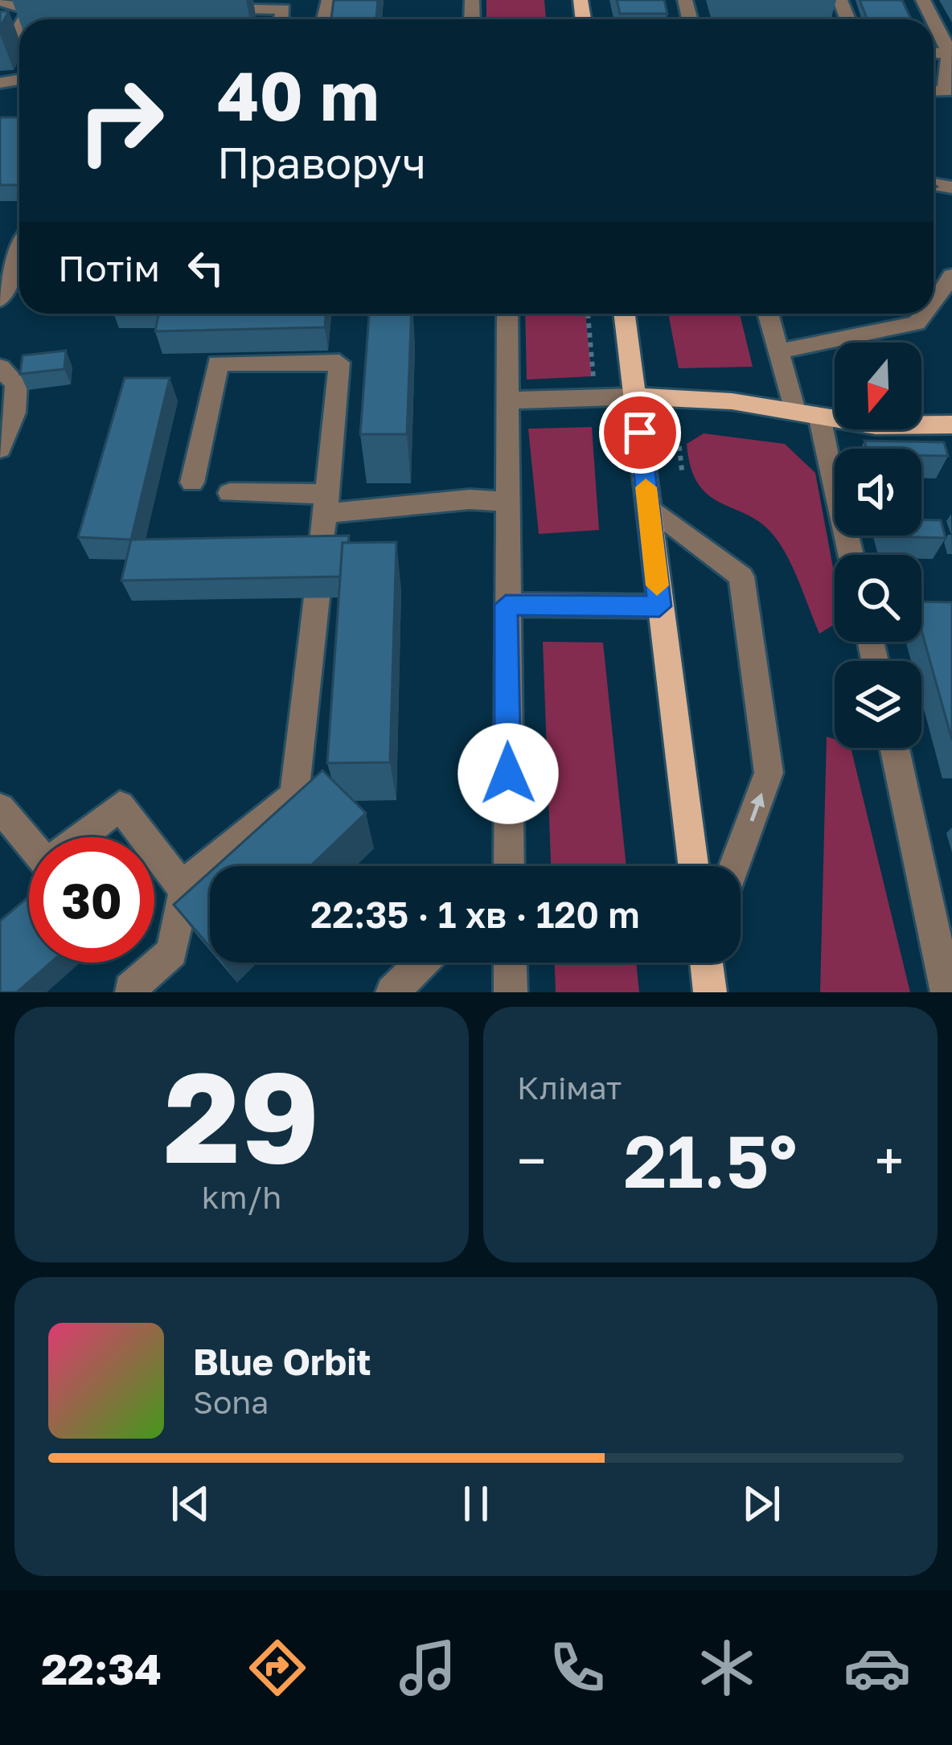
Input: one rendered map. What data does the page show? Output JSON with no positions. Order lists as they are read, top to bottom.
{
  "north": "bottom",
  "page": {
    "turn": ["40 m", "Праворуч"],
    "then": "Потім",
    "limit": "30",
    "trip": "22:35 · 1 хв · 120 m",
    "tile": [
      ["29", "km/h"],
      "Клімат"
    ],
    "heat": ["−", "21.5°", "+"],
    "song": ["Blue Orbit", "Sona"],
    "tabs": "22:34"
  }
}
